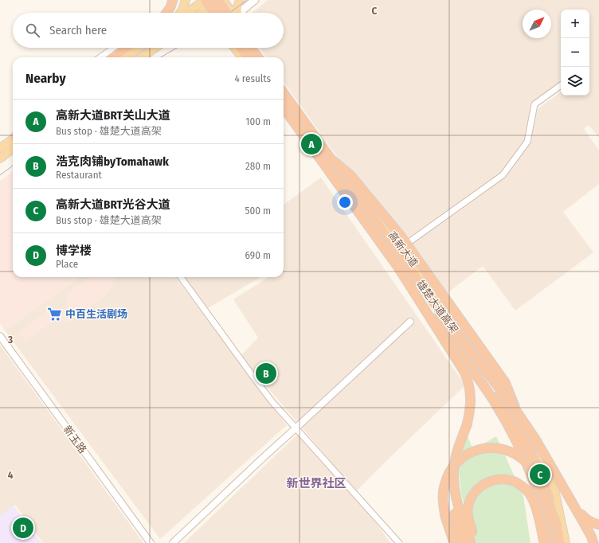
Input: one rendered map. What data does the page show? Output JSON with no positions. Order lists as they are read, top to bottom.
{
  "streets": {
    "highway": ["雄楚大道高架"],
    "main road": ["高新大道"],
    "street": ["新玉路"]
  },
  "districts": ["新世界社区"],
  "places": {
    "supermarket": ["中百生活剧场"]
  },
  "north": "top right",
  "page": {
    "map_buttons": ["+", "−"],
    "search": "Search here",
    "heading": ["Nearby", "4 results"],
    "list": [
      {
        "mark": "A",
        "name": "高新大道BRT关山大道",
        "note": "Bus stop · 雄楚大道高架",
        "value": "100 m"
      },
      {
        "mark": "B",
        "name": "浩克肉铺byTomahawk",
        "note": "Restaurant",
        "value": "280 m"
      },
      {
        "mark": "C",
        "name": "高新大道BRT光谷大道",
        "note": "Bus stop · 雄楚大道高架",
        "value": "500 m"
      },
      {
        "mark": "D",
        "name": "博学楼",
        "note": "Place",
        "value": "690 m"
      }
    ],
    "pins": [
      "A",
      "B",
      "C",
      "D"
    ]
  },
  "grid": {
    "columns": ["C"],
    "rows": ["3", "4"]
  }
}
